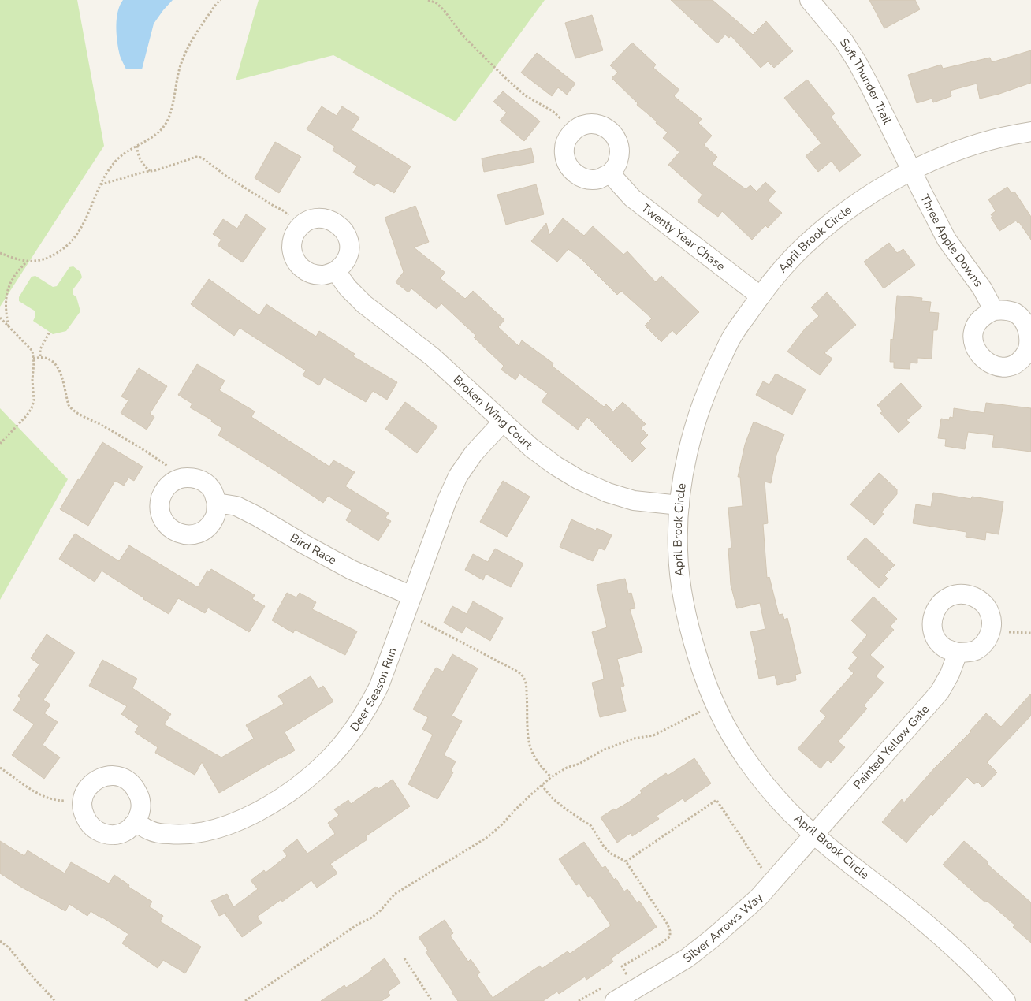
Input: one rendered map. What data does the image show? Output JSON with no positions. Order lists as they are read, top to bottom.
{
  "streets": {
    "street": [
      "Soft Thunder Trail",
      "Twenty Year Chase",
      "April Brook Circle",
      "Three Apple Downs",
      "Broken Wing Court",
      "Bird Race",
      "Deer Season Run",
      "Painted Yellow Gate",
      "Silver Arrows Way"
    ]
  },
  "crossings": [
    ["Soft Thunder Trail", "April Brook Circle"],
    ["Soft Thunder Trail", "Three Apple Downs"],
    ["Twenty Year Chase", "April Brook Circle"],
    ["April Brook Circle", "Three Apple Downs"],
    ["April Brook Circle", "Broken Wing Court"],
    ["April Brook Circle", "Painted Yellow Gate"],
    ["April Brook Circle", "Silver Arrows Way"],
    ["Broken Wing Court", "Deer Season Run"],
    ["Bird Race", "Deer Season Run"],
    ["Painted Yellow Gate", "Silver Arrows Way"]
  ]
}
